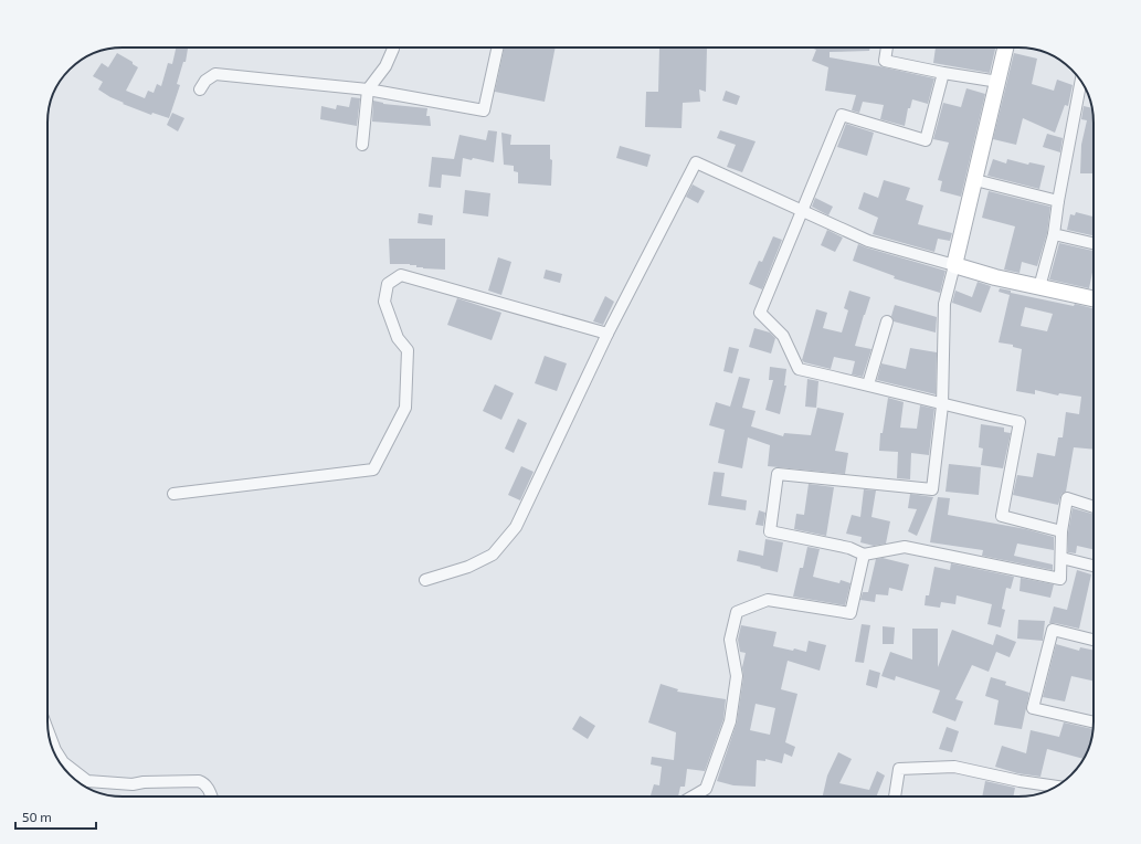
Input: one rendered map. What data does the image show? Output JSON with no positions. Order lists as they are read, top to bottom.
{
  "scale_bar": "50 m"
}
